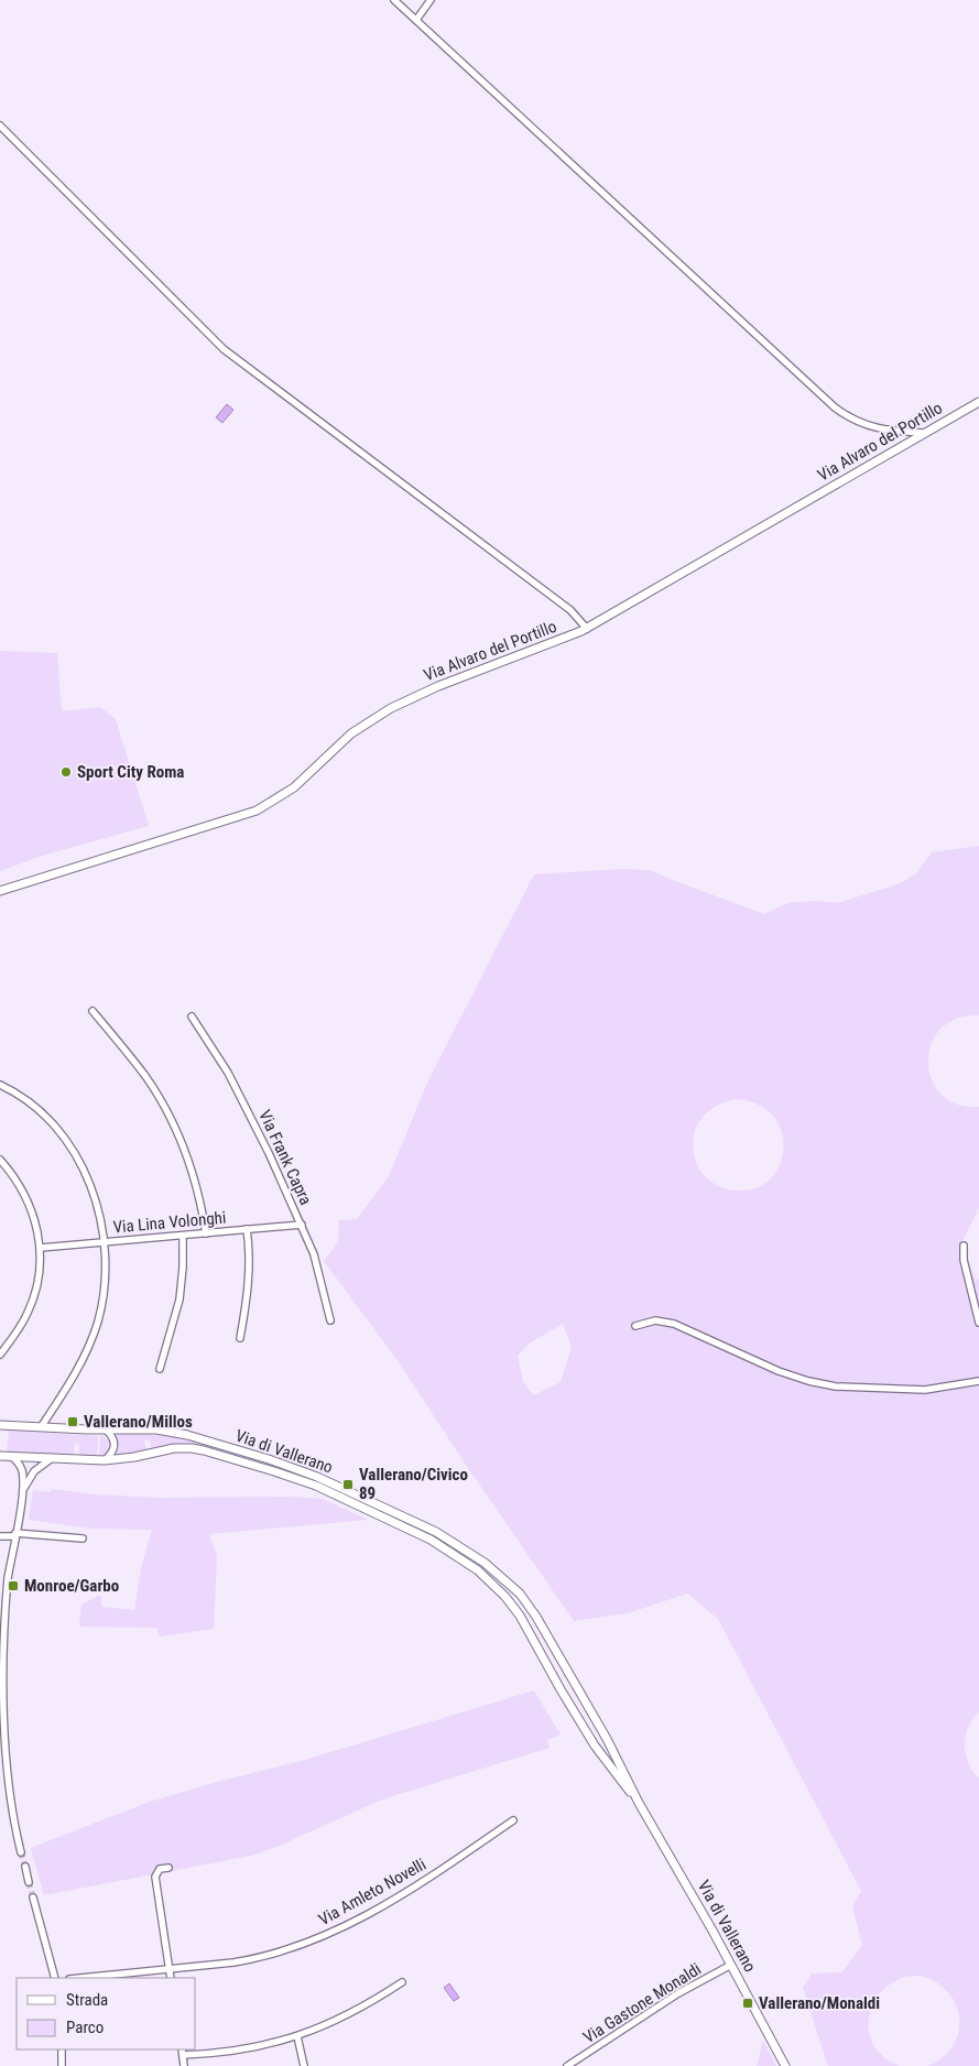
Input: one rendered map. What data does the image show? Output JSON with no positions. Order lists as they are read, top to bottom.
{
  "streets": {
    "street": [
      "Via Alvaro del Portillo",
      "Via Frank Capra",
      "Via Lina Volonghi",
      "Via di Vallerano",
      "Via Amleto Novelli",
      "Via Gastone Monaldi"
    ]
  },
  "crossings": [
    ["Via Frank Capra", "Via Lina Volonghi"],
    ["Via di Vallerano", "Via Gastone Monaldi"]
  ],
  "places": {
    "other": ["Sport City Roma"],
    "transit": [
      "Vallerano/Millos",
      "Vallerano/Civico 89",
      "Monroe/Garbo",
      "Vallerano/Monaldi"
    ]
  },
  "legend": ["Strada", "Parco"]
}
